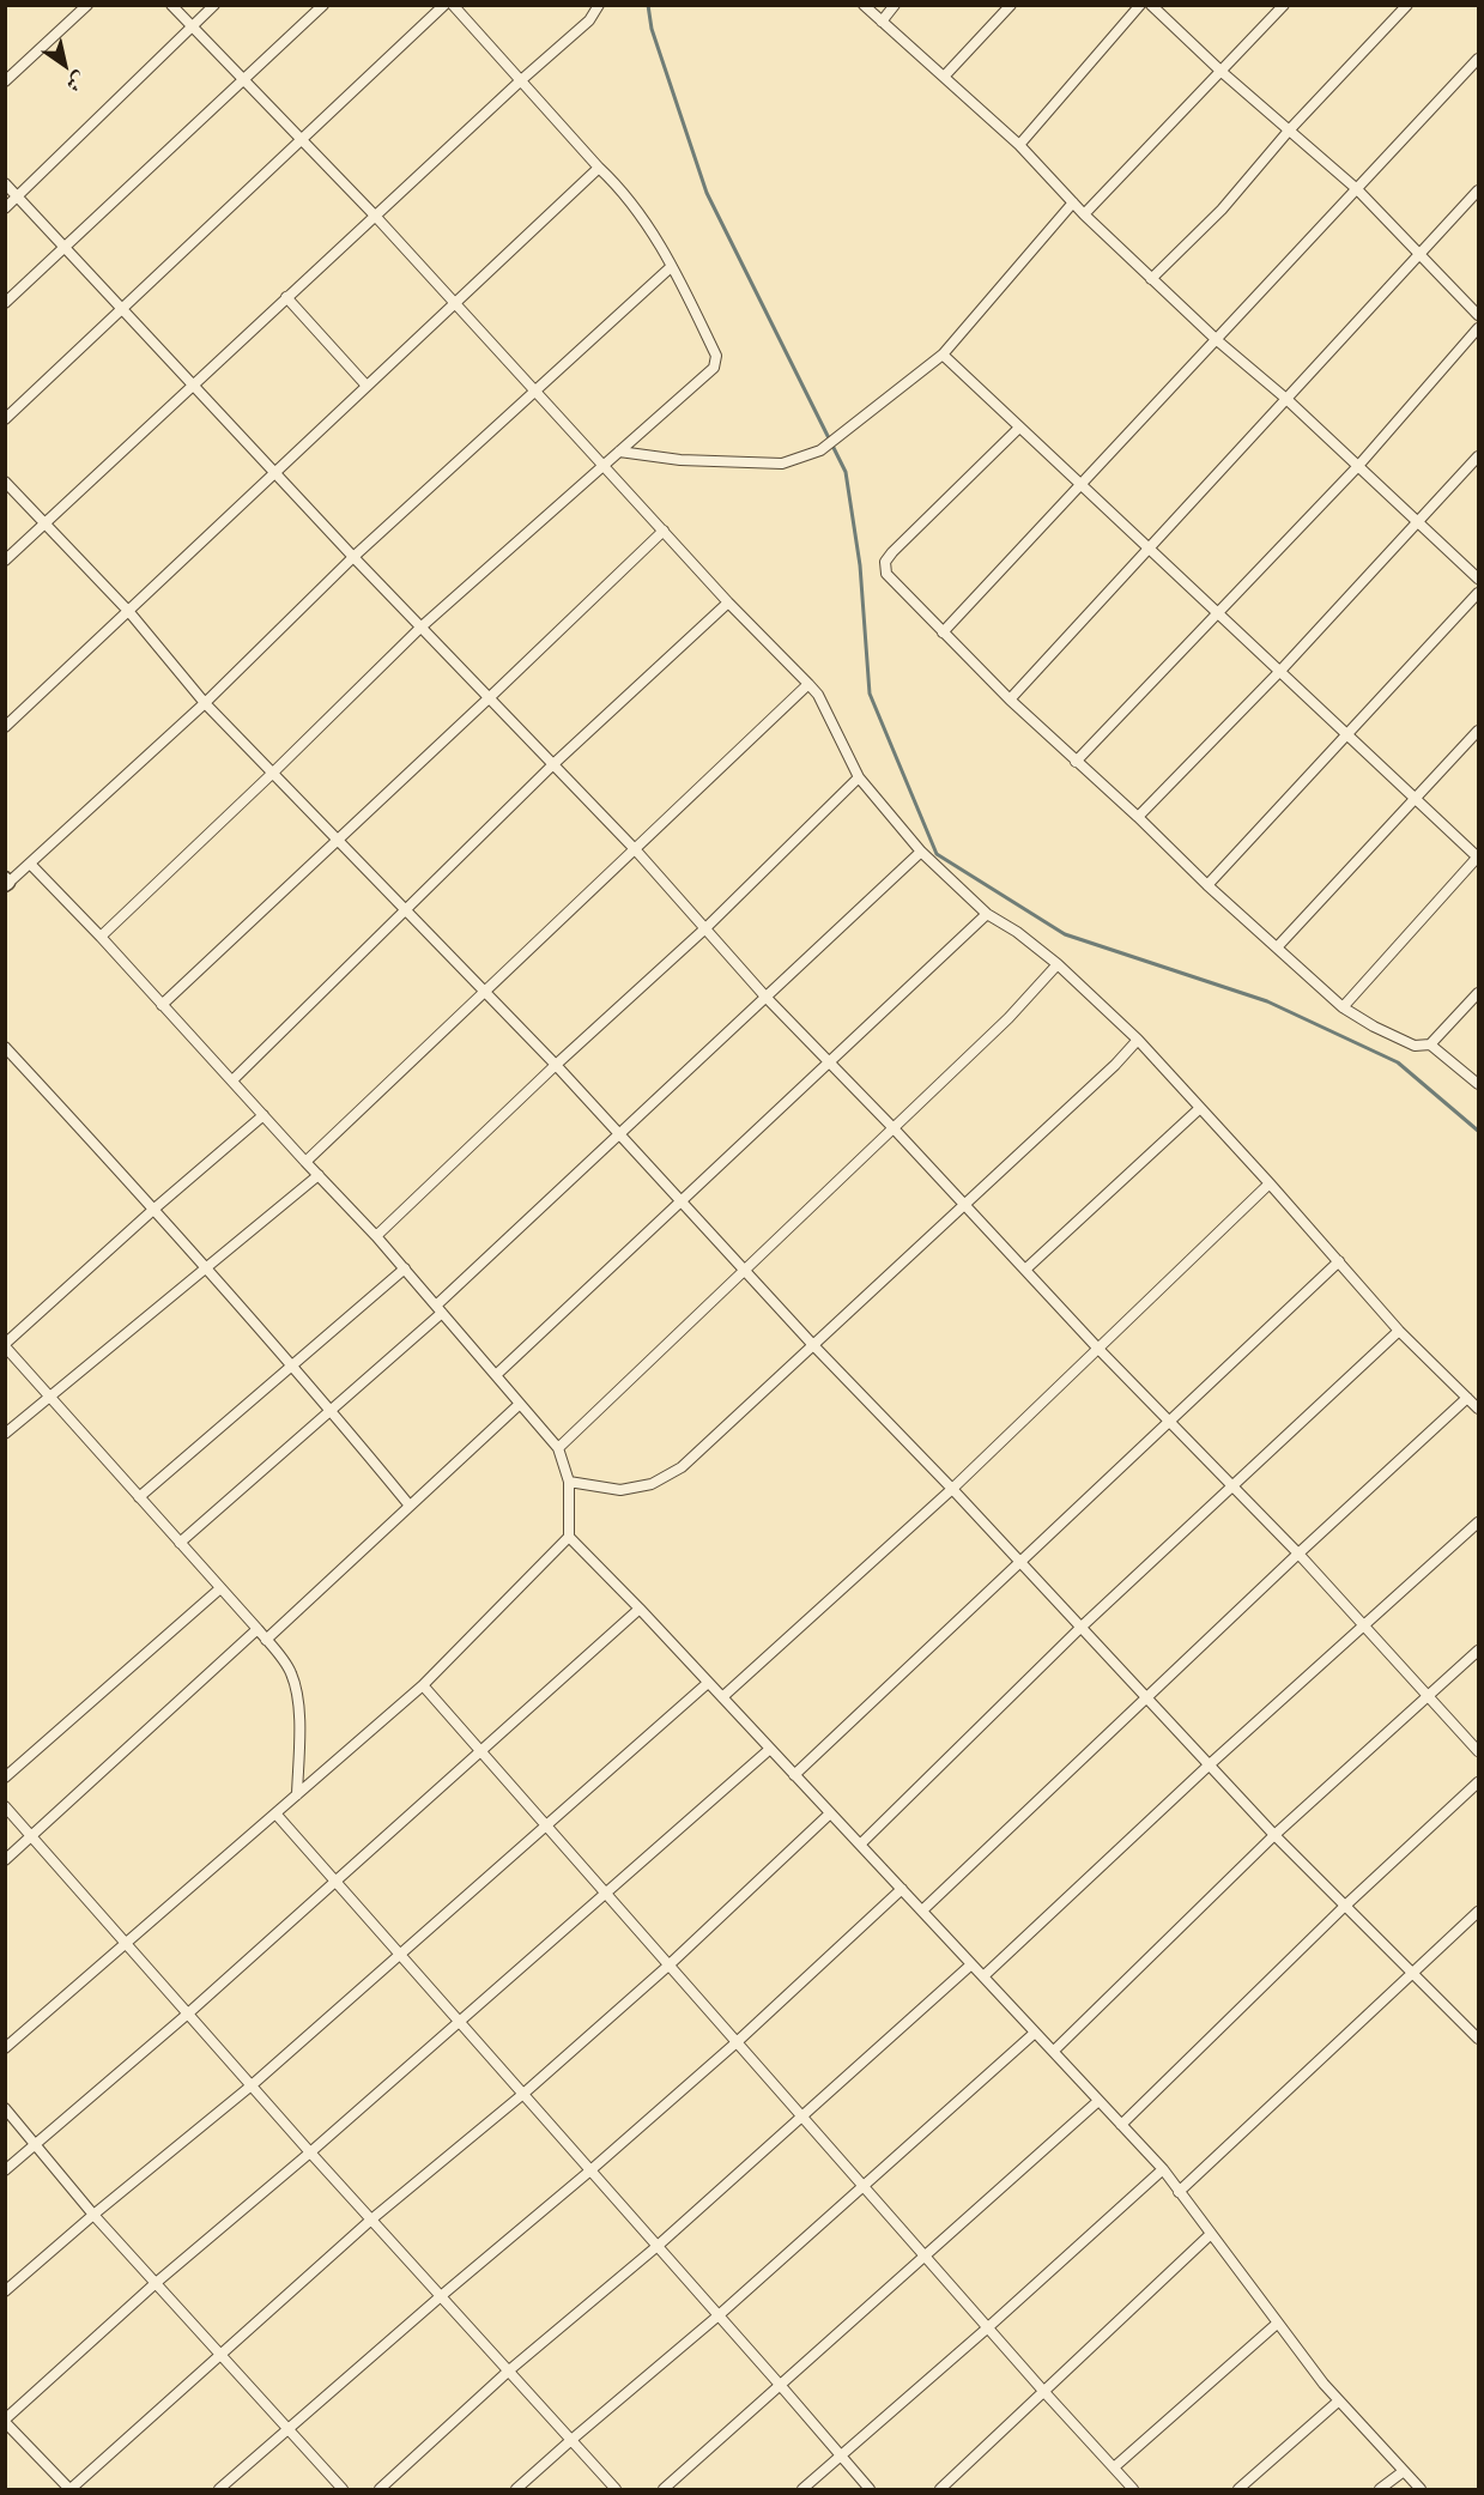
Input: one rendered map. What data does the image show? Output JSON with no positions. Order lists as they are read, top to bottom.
{
  "north": "bottom right"
}
